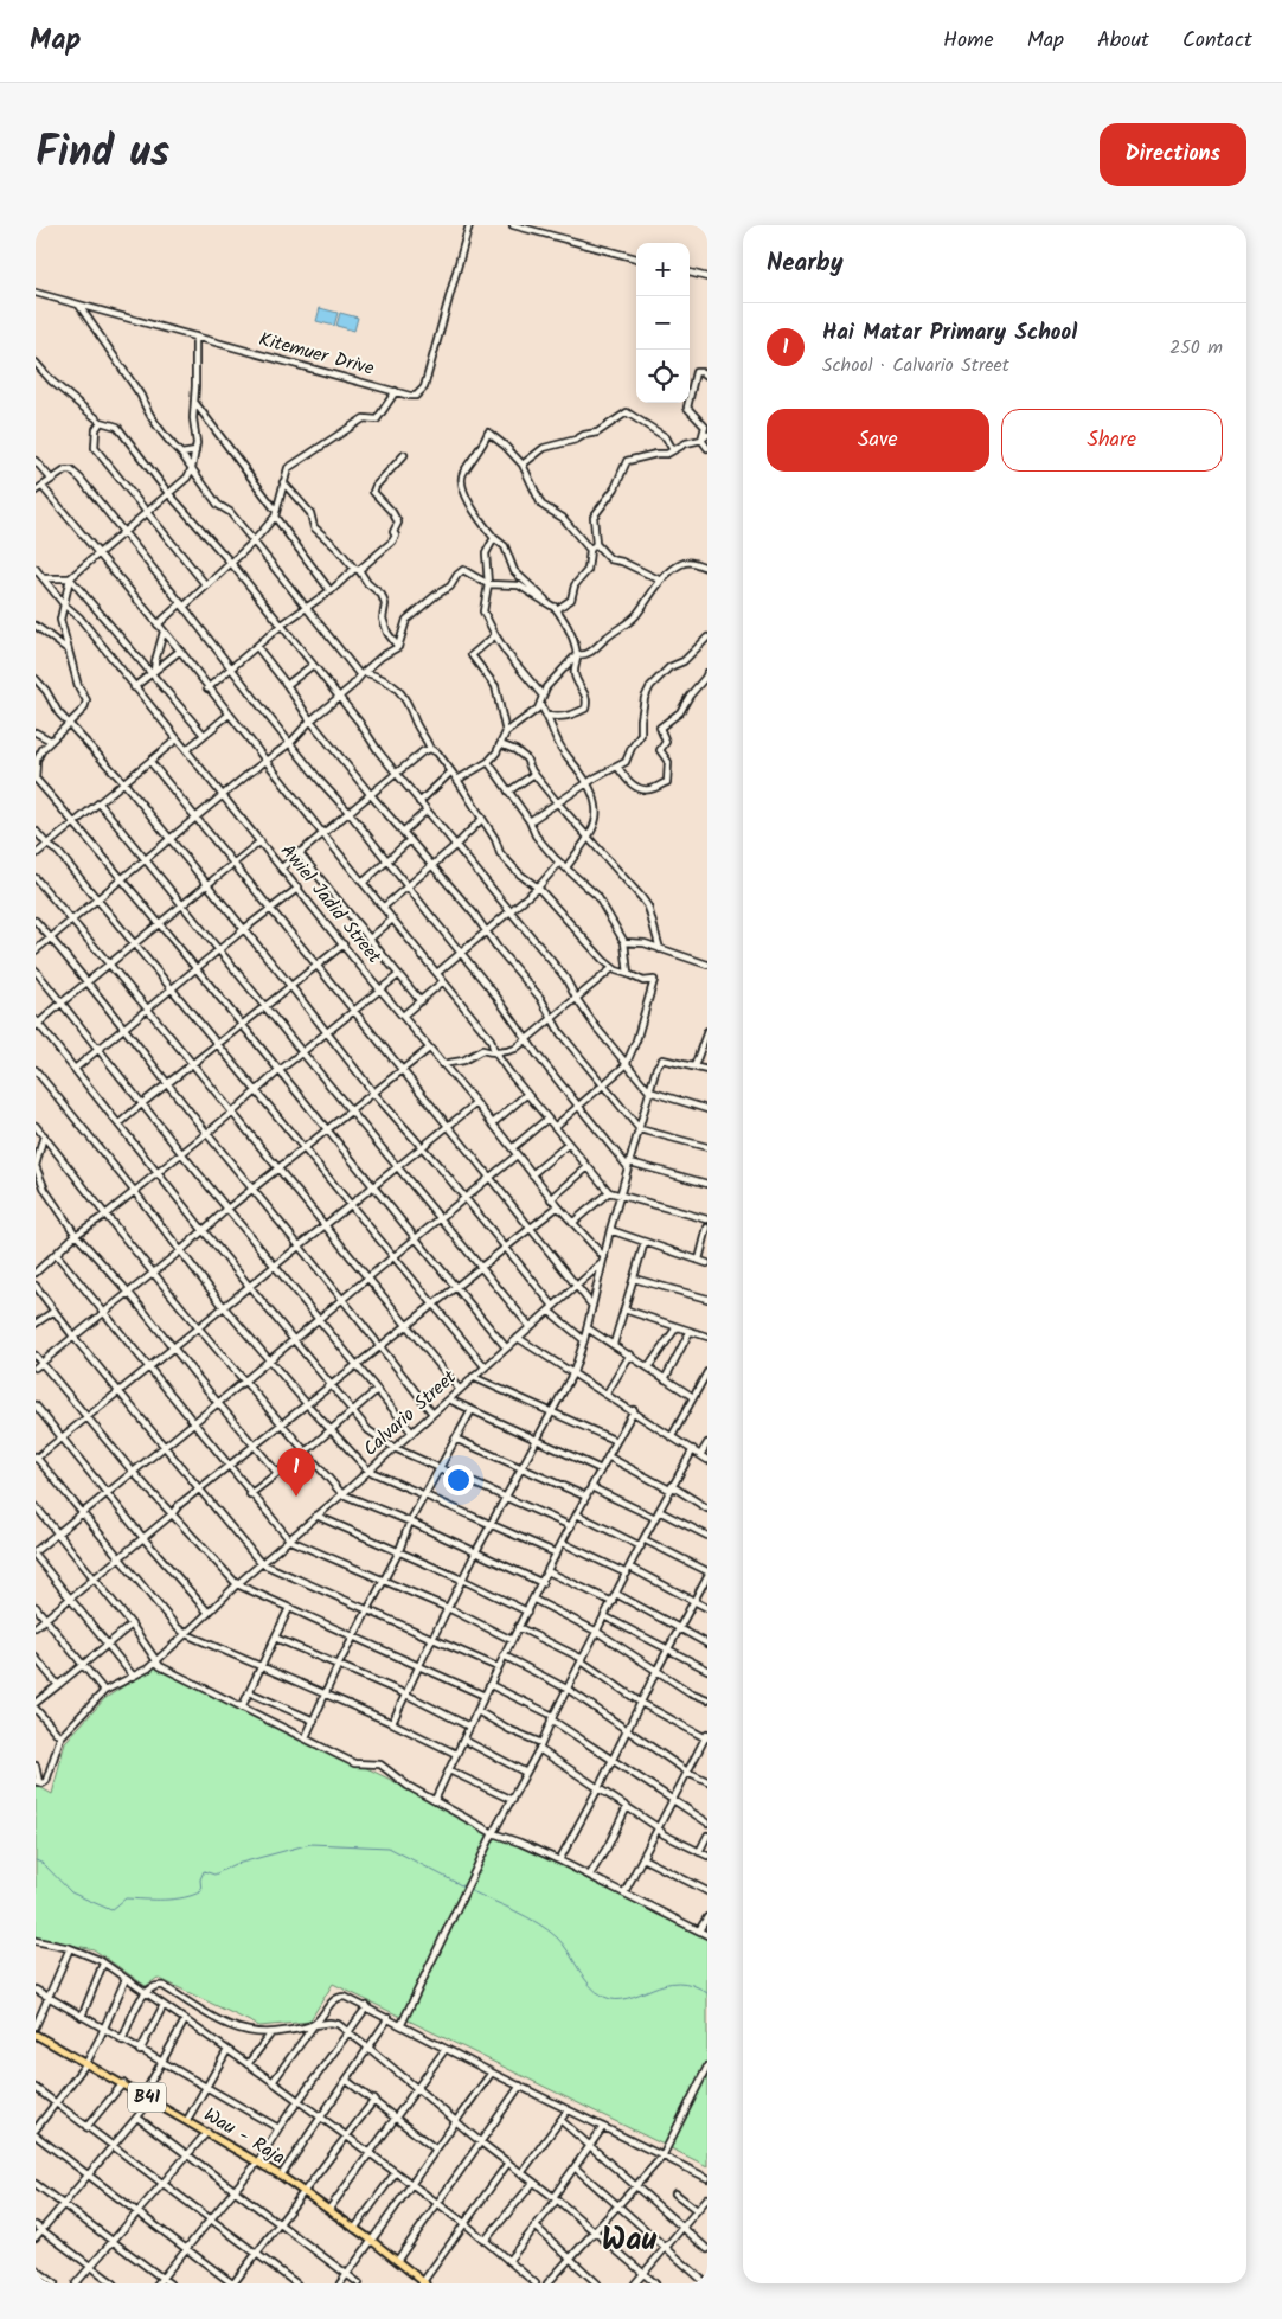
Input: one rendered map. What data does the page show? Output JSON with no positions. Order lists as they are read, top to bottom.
{
  "streets": {
    "main road": ["B41", "Wau - Raja"],
    "street": ["Kitemuer Drive", "Awiel Jadid Street", "Calvario Street"]
  },
  "crossings": [
    ["Awiel Jadid Street", "Calvario Street"]
  ],
  "districts": ["Wau"],
  "page": {
    "header": "Map",
    "nav": [
      "Home",
      "Map",
      "About",
      "Contact"
    ],
    "title": "Find us",
    "buttons": [
      "Directions",
      ["Save", "Share"]
    ],
    "heading": "Nearby",
    "map_buttons": ["+", "−"],
    "list": [
      {
        "mark": "1",
        "name": "Hai Matar Primary School",
        "note": "School · Calvario Street",
        "value": "250 m"
      }
    ],
    "pins": "1"
  }
}
